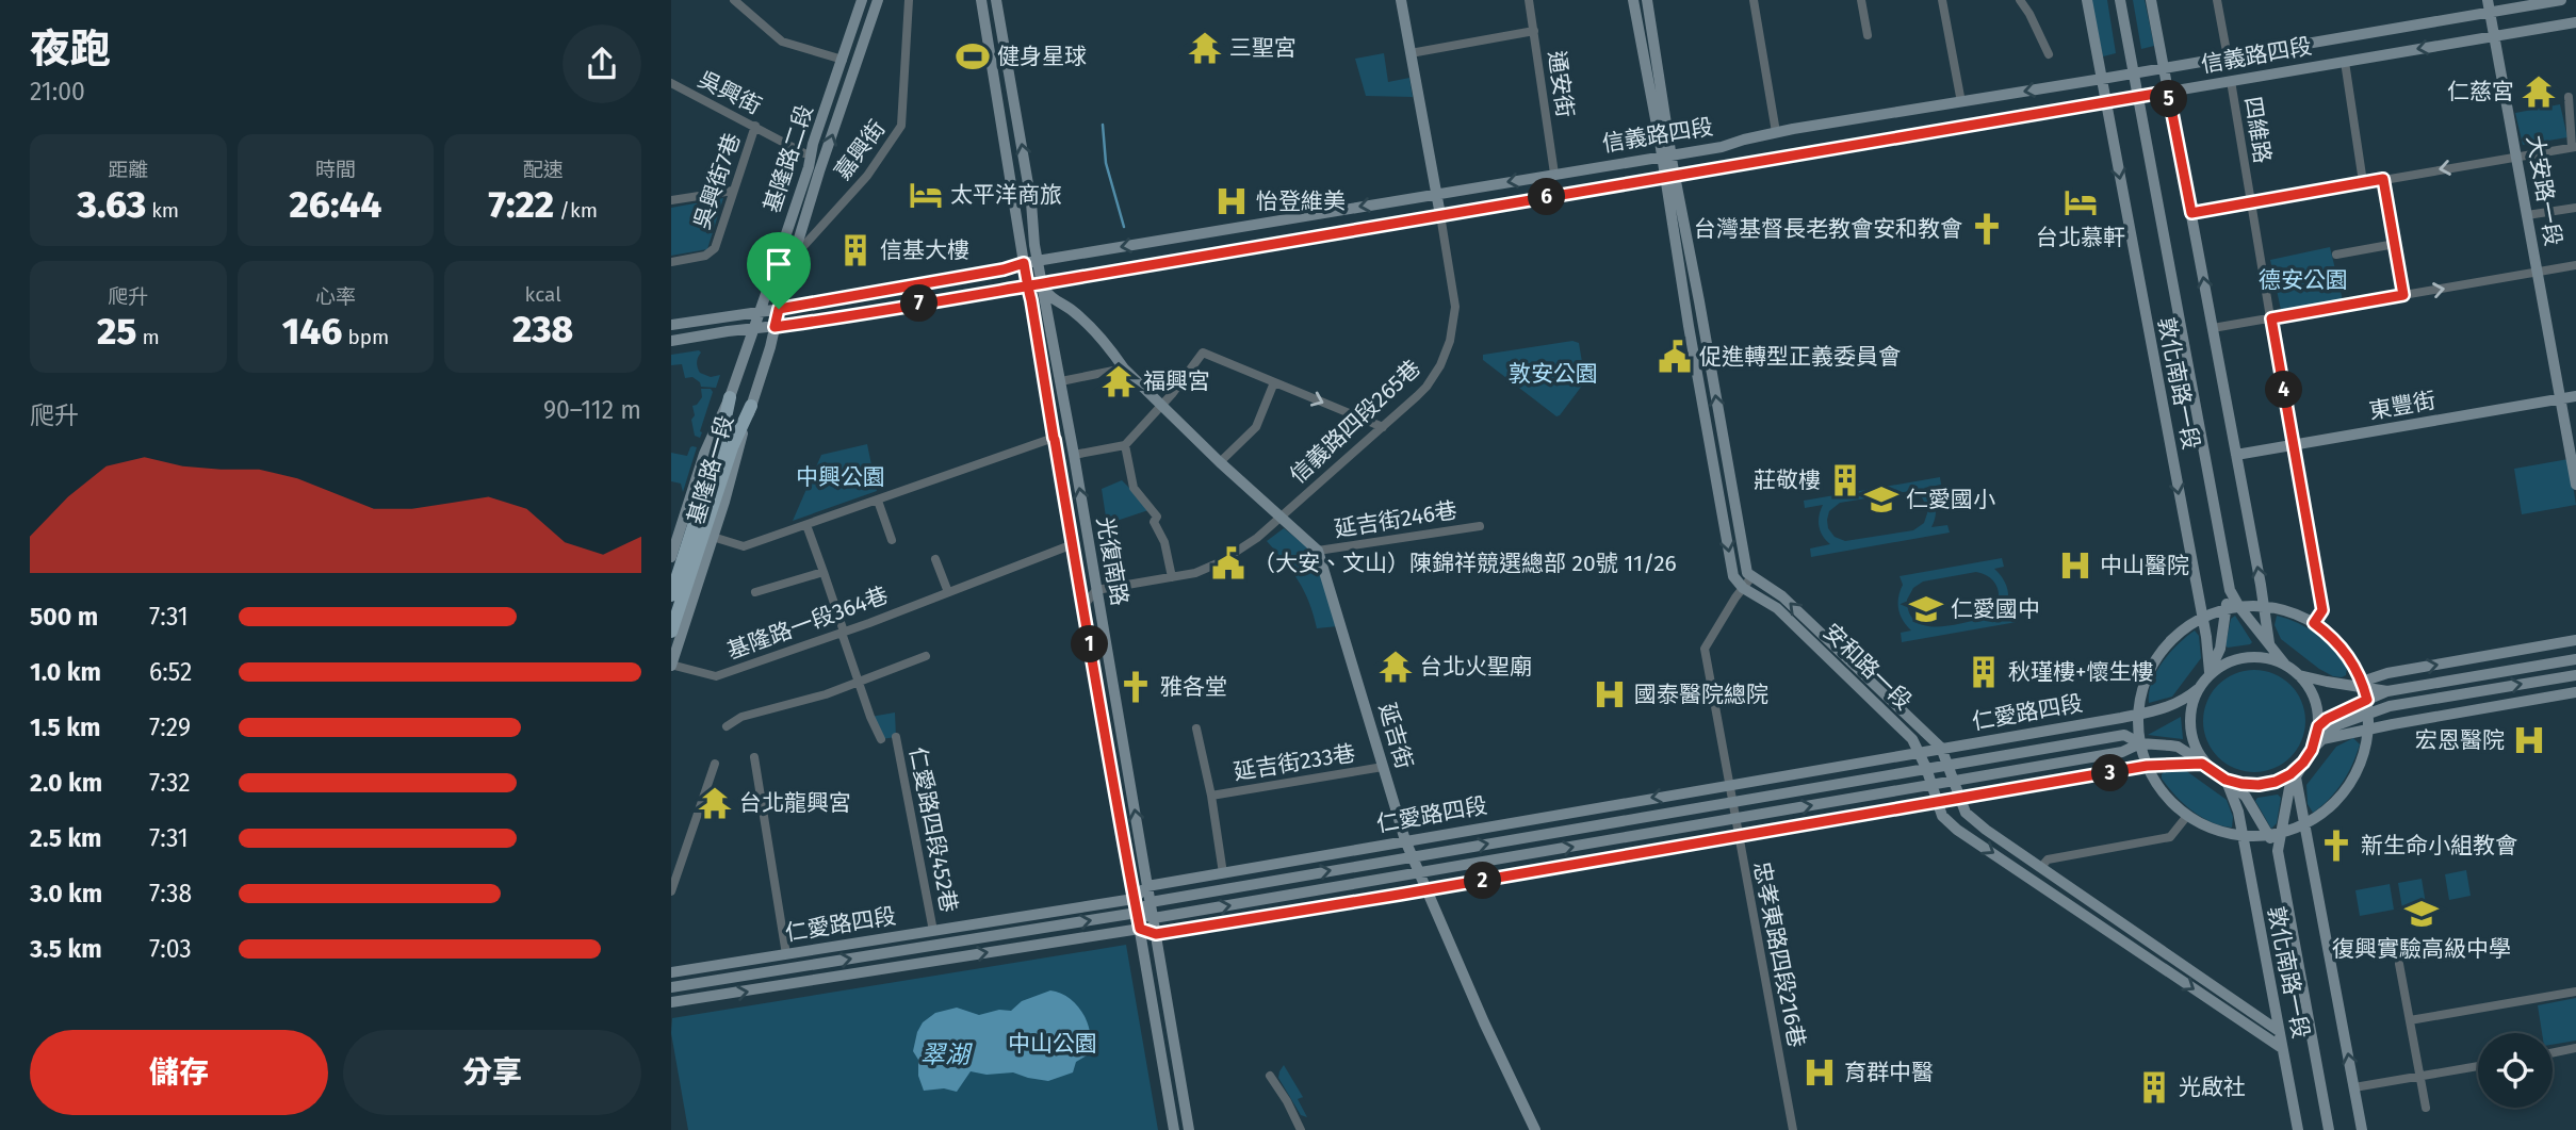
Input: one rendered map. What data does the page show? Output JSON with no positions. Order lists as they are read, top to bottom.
{
  "streets": {
    "main road": [
      "信義路四段",
      "基隆路二段",
      "大安路一段",
      "敦化南路一段",
      "東豐街",
      "基隆路一段",
      "光復南路",
      "安和路一段",
      "仁愛路四段",
      "延吉街"
    ],
    "street": [
      "通安街",
      "吳興街",
      "四維路",
      "嘉興街",
      "吳興街7巷",
      "信義路四段265巷",
      "延吉街246巷",
      "基隆路一段364巷",
      "延吉街233巷",
      "仁愛路四段452巷",
      "忠孝東路四段216巷"
    ]
  },
  "crossings": [
    ["信義路四段", "通安街"],
    ["信義路四段", "四維路"],
    ["信義路四段", "基隆路二段"],
    ["信義路四段", "大安路一段"],
    ["信義路四段", "敦化南路一段"],
    ["信義路四段", "信義路四段265巷"],
    ["信義路四段", "基隆路一段"],
    ["信義路四段", "光復南路"],
    ["吳興街", "基隆路二段"],
    ["吳興街", "吳興街7巷"],
    ["四維路", "東豐街"],
    ["嘉興街", "基隆路二段"],
    ["基隆路二段", "基隆路一段"],
    ["大安路一段", "東豐街"],
    ["敦化南路一段", "東豐街"],
    ["敦化南路一段", "安和路一段"],
    ["敦化南路一段", "仁愛路四段"],
    ["信義路四段265巷", "光復南路"],
    ["基隆路一段", "基隆路一段364巷"],
    ["延吉街246巷", "延吉街"],
    ["光復南路", "基隆路一段364巷"],
    ["光復南路", "仁愛路四段"],
    ["安和路一段", "仁愛路四段"],
    ["安和路一段", "忠孝東路四段216巷"],
    ["仁愛路四段", "延吉街"],
    ["仁愛路四段", "仁愛路四段452巷"],
    ["仁愛路四段", "忠孝東路四段216巷"],
    ["延吉街", "延吉街233巷"]
  ],
  "water": ["翠湖"],
  "parks": [
    "德安公園",
    "敦安公園",
    "中興公園",
    "中山公園"
  ],
  "places": {
    "temple": [
      "三聖宮",
      "仁慈宮",
      "福興宮",
      "台北火聖廟",
      "台北龍興宮"
    ],
    "sports": ["健身星球"],
    "hotel": ["太平洋商旅", "台北慕軒"],
    "hospital": [
      "怡登維美",
      "中山醫院",
      "國泰醫院總院",
      "宏恩醫院",
      "育群中醫"
    ],
    "church": ["台灣基督長老教會安和教會", "雅各堂", "新生命小組教會"],
    "building": [
      "信基大樓",
      "莊敬樓",
      "秋瑾樓+懷生樓",
      "光啟社"
    ],
    "public building": ["促進轉型正義委員會", "（大安、文山）陳錦祥競選總部 20號 11/26"],
    "school or university": ["仁愛國小", "仁愛國中", "復興實驗高級中學"]
  },
  "page": {
    "heading": ["夜跑", "21:00"],
    "pins": [
      "5",
      "6",
      "7",
      "4",
      "1",
      "3",
      "2"
    ],
    "stats": [
      ["距離", "3.63 km"],
      ["時間", "26:44"],
      ["配速", "7:22 /km"],
      ["爬升", "25 m"],
      ["心率", "146 bpm"],
      ["kcal", "238"]
    ],
    "chart": ["爬升", "90–112 m"],
    "list": [
      {
        "name": "500 m",
        "note": "7:31"
      },
      {
        "name": "1.0 km",
        "note": "6:52"
      },
      {
        "name": "1.5 km",
        "note": "7:29"
      },
      {
        "name": "2.0 km",
        "note": "7:32"
      },
      {
        "name": "2.5 km",
        "note": "7:31"
      },
      {
        "name": "3.0 km",
        "note": "7:38"
      },
      {
        "name": "3.5 km",
        "note": "7:03"
      }
    ],
    "buttons": ["儲存", "分享"]
  }
}
